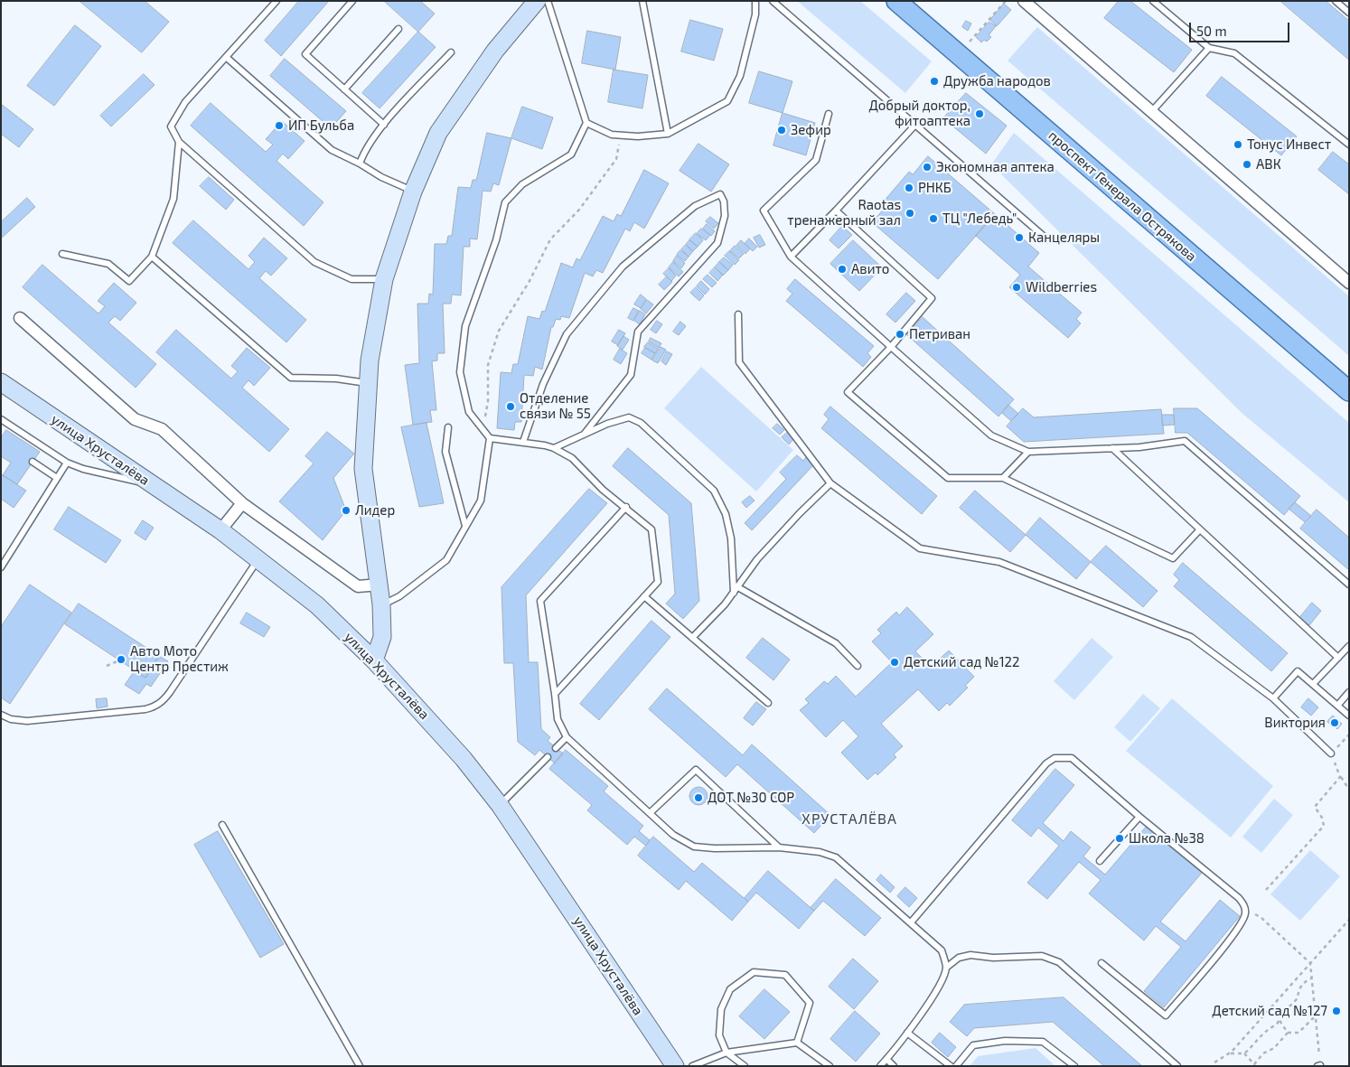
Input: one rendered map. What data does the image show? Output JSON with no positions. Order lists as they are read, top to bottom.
{
  "streets": {
    "main road": ["проспект Генерала Острякова", "улица Хрусталёва"]
  },
  "districts": ["ХРУСТАЛЁВА"],
  "places": [
    "Дружба народов",
    "Добрый доктор, фитоаптека",
    "ИП Бульба",
    "Зефир",
    "Тонус Инвест",
    "АВК",
    "Экономная аптека",
    "РНКБ",
    "Raotas тренажерный зал",
    "ТЦ \"Лебедь\"",
    "Канцеляры",
    "Авито",
    "Wildberries",
    "Петриван",
    "Отделение связи № 55",
    "Лидер",
    "Авто Мото Центр Престиж",
    "Детский сад №122",
    "Виктория",
    "ДОТ №30 СОР",
    "Школа №38",
    "Детский сад №127"
  ],
  "scale_bar": "50 m"
}
